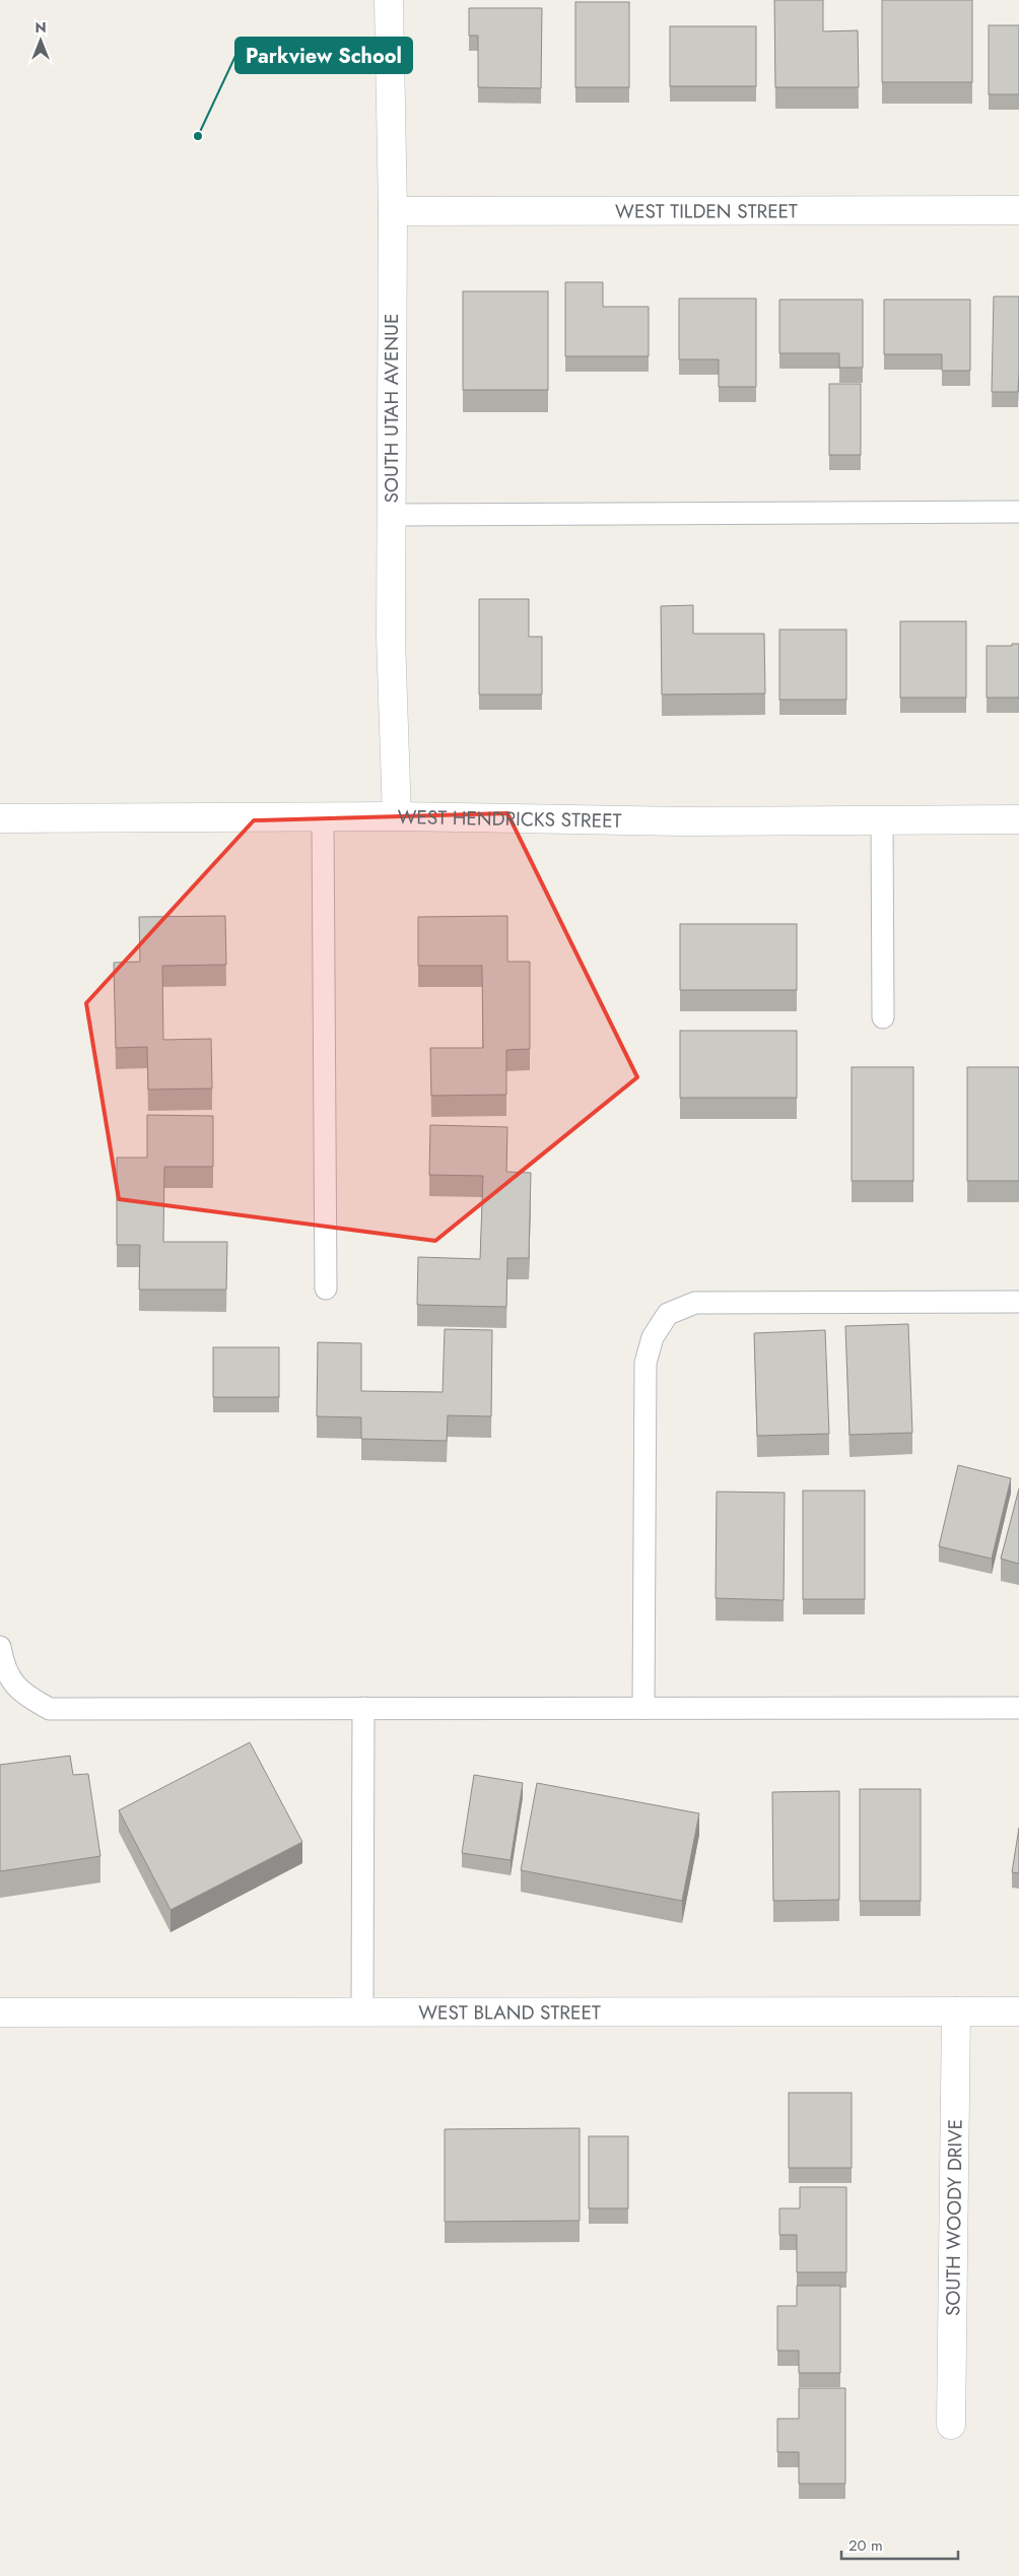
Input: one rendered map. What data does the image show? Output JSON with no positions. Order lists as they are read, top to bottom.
{
  "streets": {
    "street": [
      "WEST TILDEN STREET",
      "SOUTH UTAH AVENUE",
      "WEST HENDRICKS STREET",
      "WEST BLAND STREET",
      "SOUTH WOODY DRIVE"
    ]
  },
  "crossings": [
    ["WEST TILDEN STREET", "SOUTH UTAH AVENUE"],
    ["SOUTH UTAH AVENUE", "WEST HENDRICKS STREET"],
    ["WEST BLAND STREET", "SOUTH WOODY DRIVE"]
  ],
  "places": ["Parkview School"],
  "scale_bar": "20 m",
  "north": "top"
}
